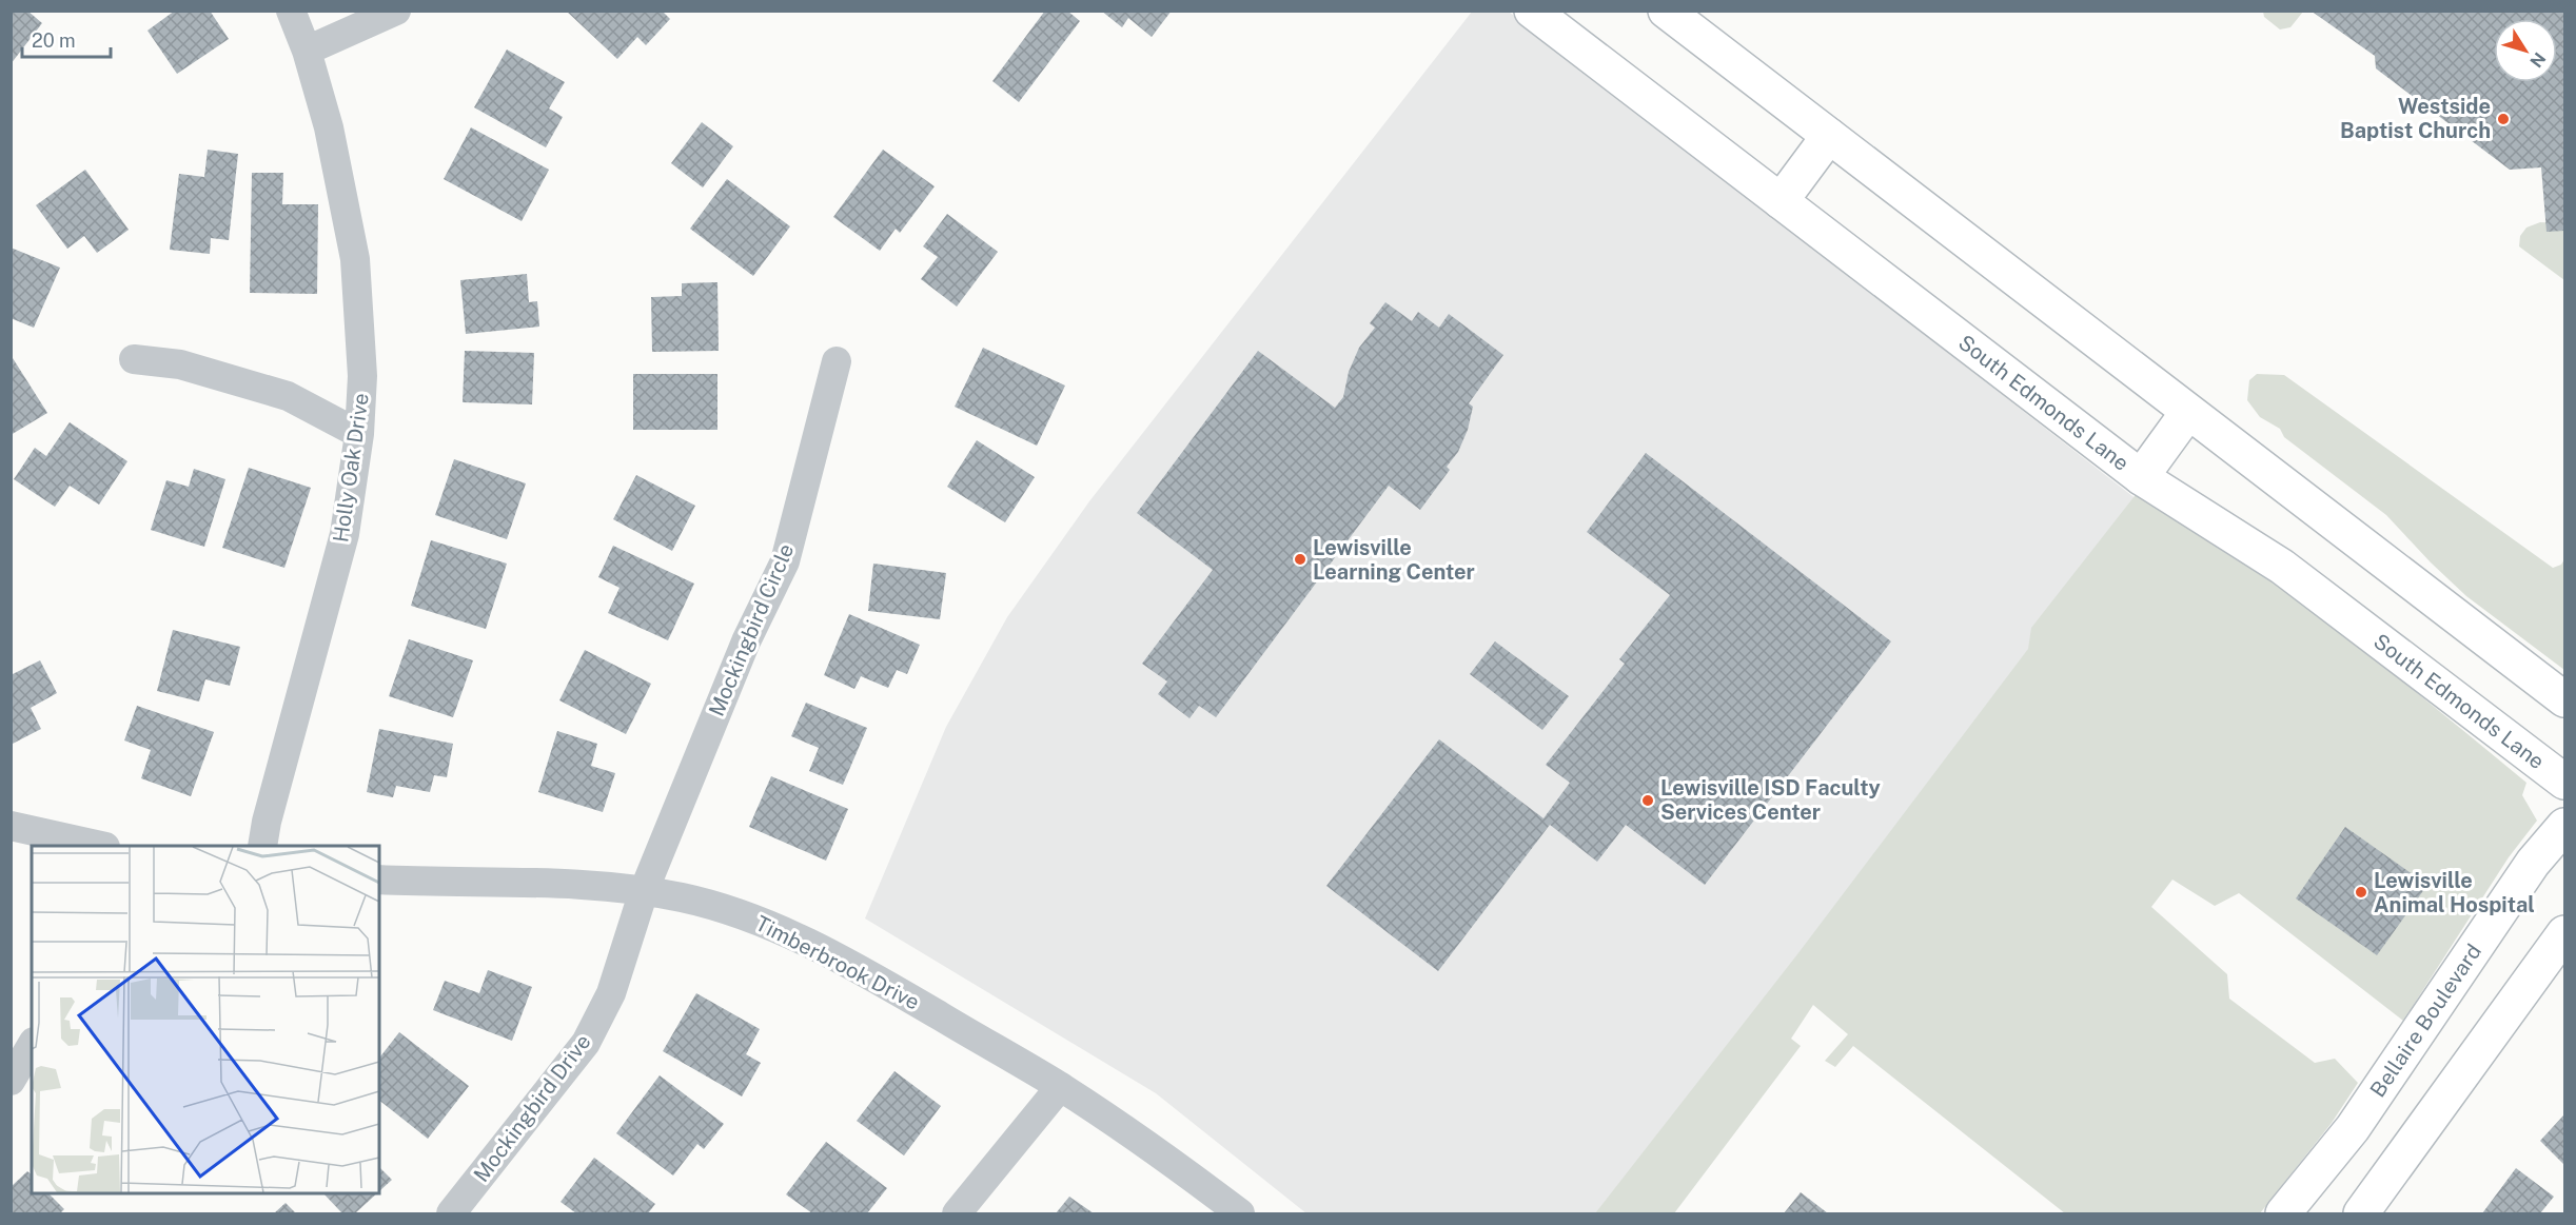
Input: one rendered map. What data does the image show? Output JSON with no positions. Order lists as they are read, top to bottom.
{
  "streets": {
    "main road": ["South Edmonds Lane", "Bellaire Boulevard"],
    "street": [
      "Holly Oak Drive",
      "Mockingbird Circle",
      "Timberbrook Drive",
      "Mockingbird Drive"
    ]
  },
  "crossings": [
    ["Mockingbird Circle", "Timberbrook Drive"],
    ["Mockingbird Circle", "Mockingbird Drive"],
    ["Timberbrook Drive", "Mockingbird Drive"]
  ],
  "places": [
    "Westside Baptist Church",
    "Lewisville Learning Center",
    "Lewisville ISD Faculty Services Center",
    "Lewisville Animal Hospital"
  ],
  "scale_bar": "20 m",
  "north": "bottom right"
}
